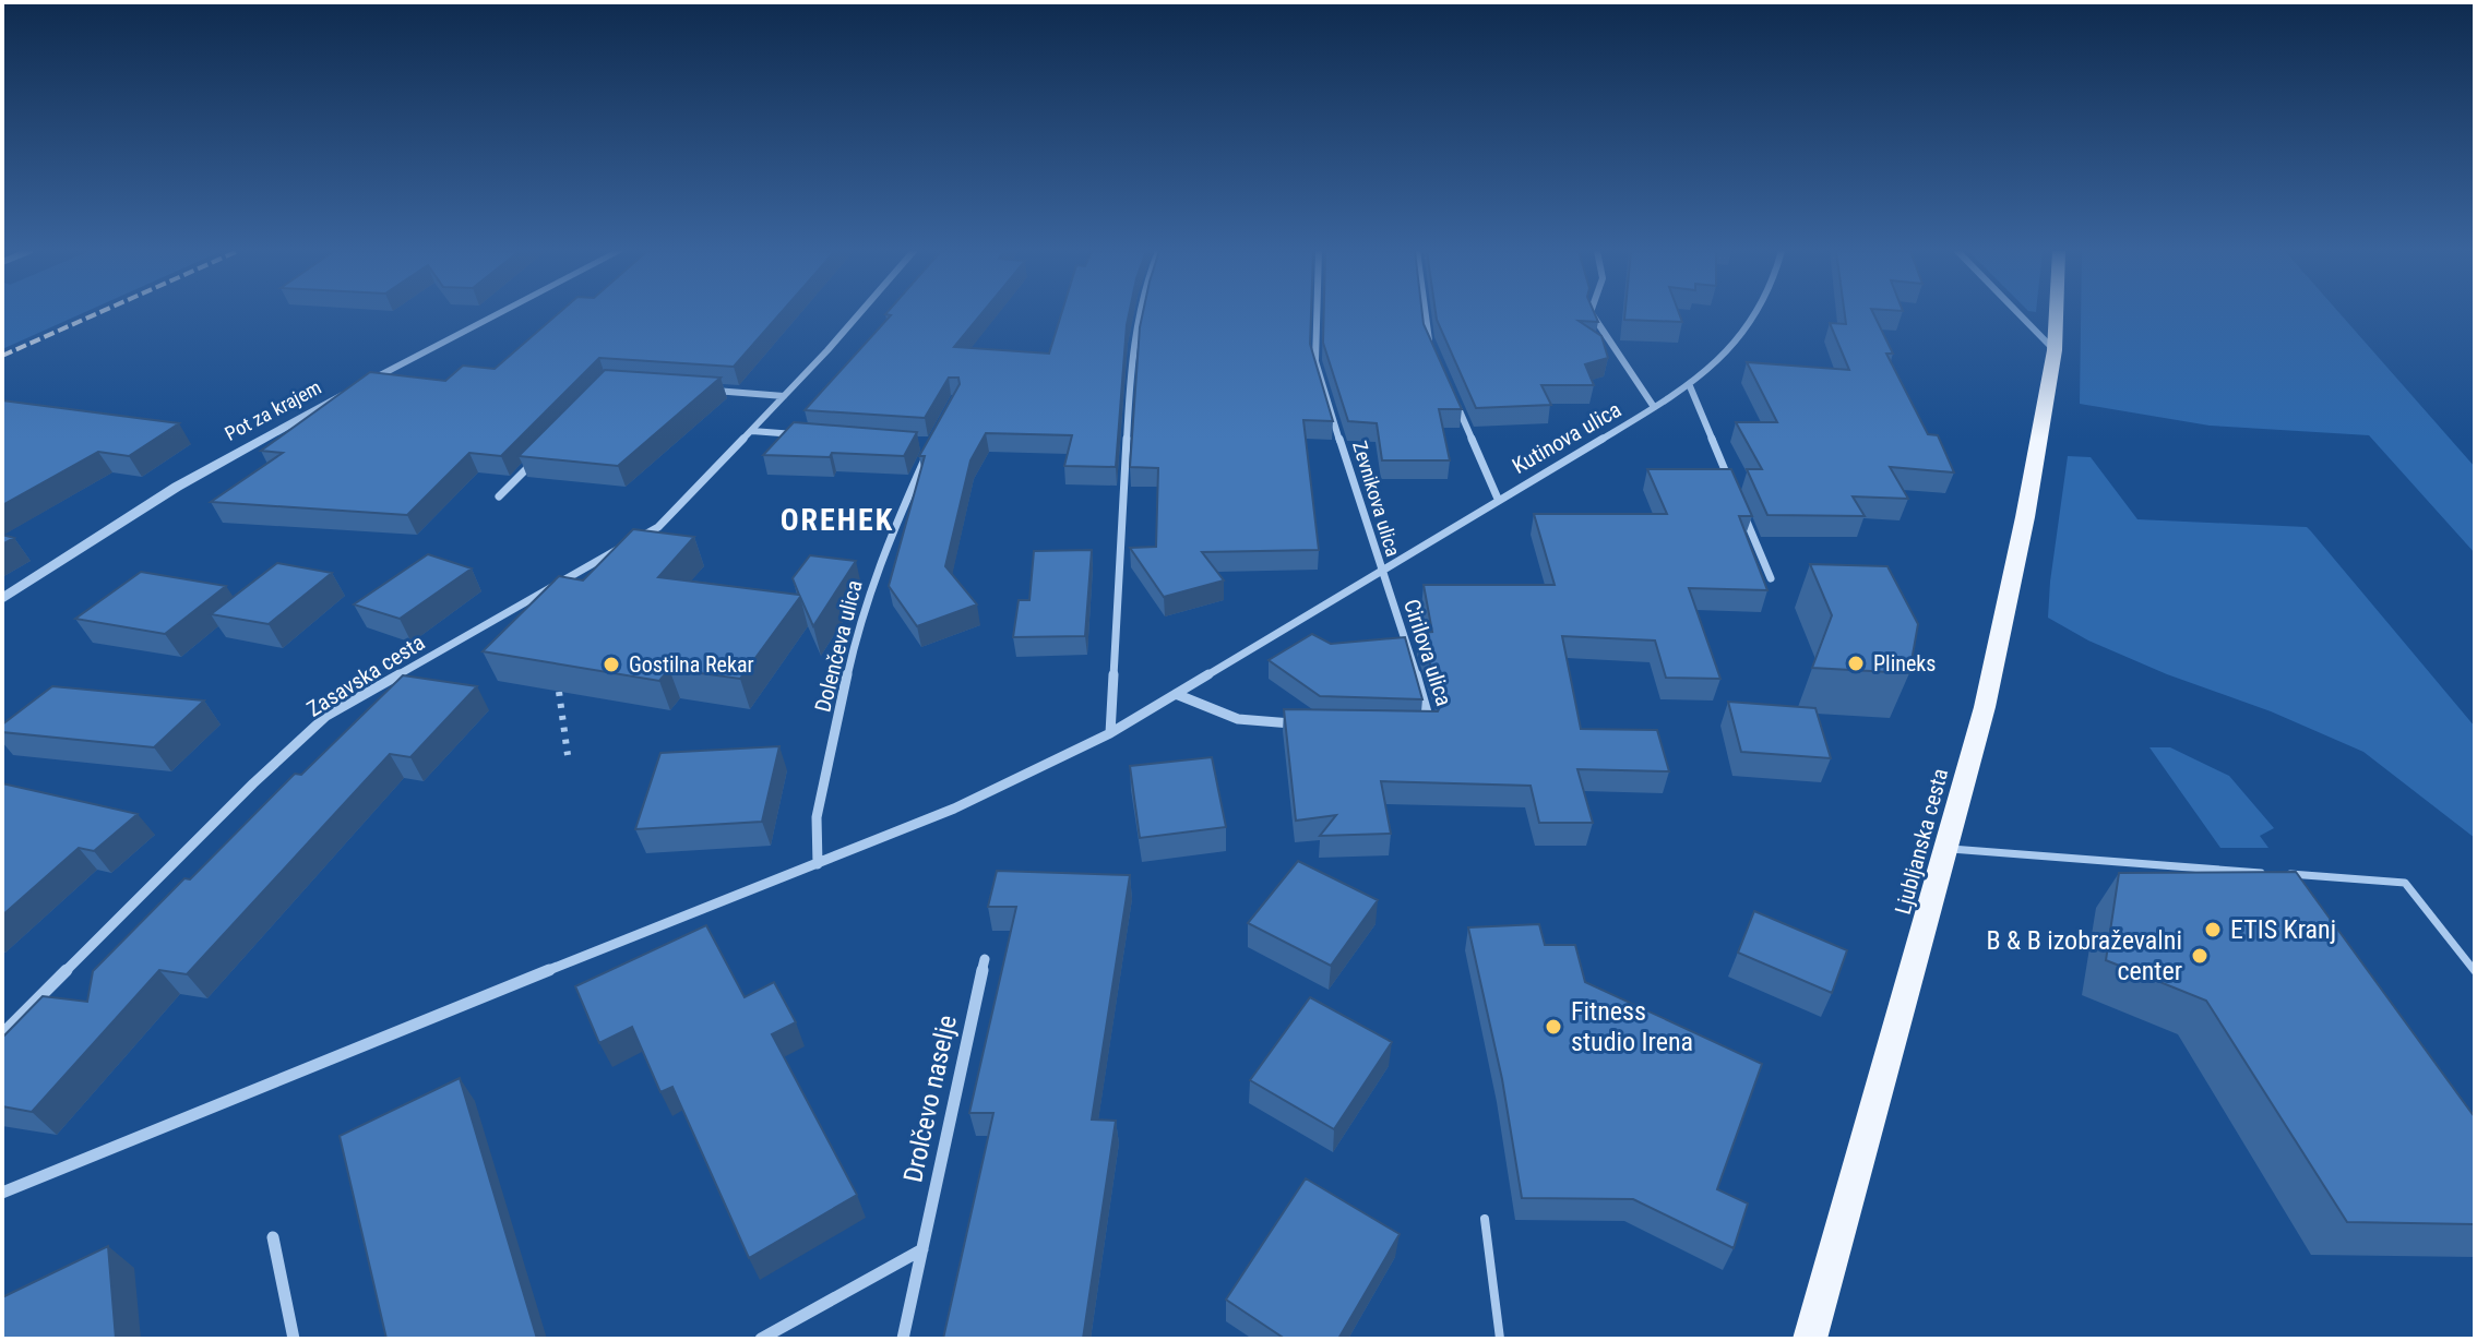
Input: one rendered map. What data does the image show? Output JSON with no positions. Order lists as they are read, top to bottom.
{
  "streets": {
    "main road": ["Ljubljanska cesta"],
    "street": [
      "Pot za krajem",
      "Kutinova ulica",
      "Zevnikova ulica",
      "Dolenčeva ulica",
      "Cirilova ulica",
      "Zasavska cesta",
      "Drolčevo naselje"
    ]
  },
  "crossings": [
    ["Kutinova ulica", "Zevnikova ulica"],
    ["Zevnikova ulica", "Cirilova ulica"]
  ],
  "districts": ["OREHEK"],
  "places": [
    "Plineks",
    "Gostilna Rekar",
    "ETIS Kranj",
    "B & B izobraževalni center",
    "Fitness studio Irena"
  ]
}
